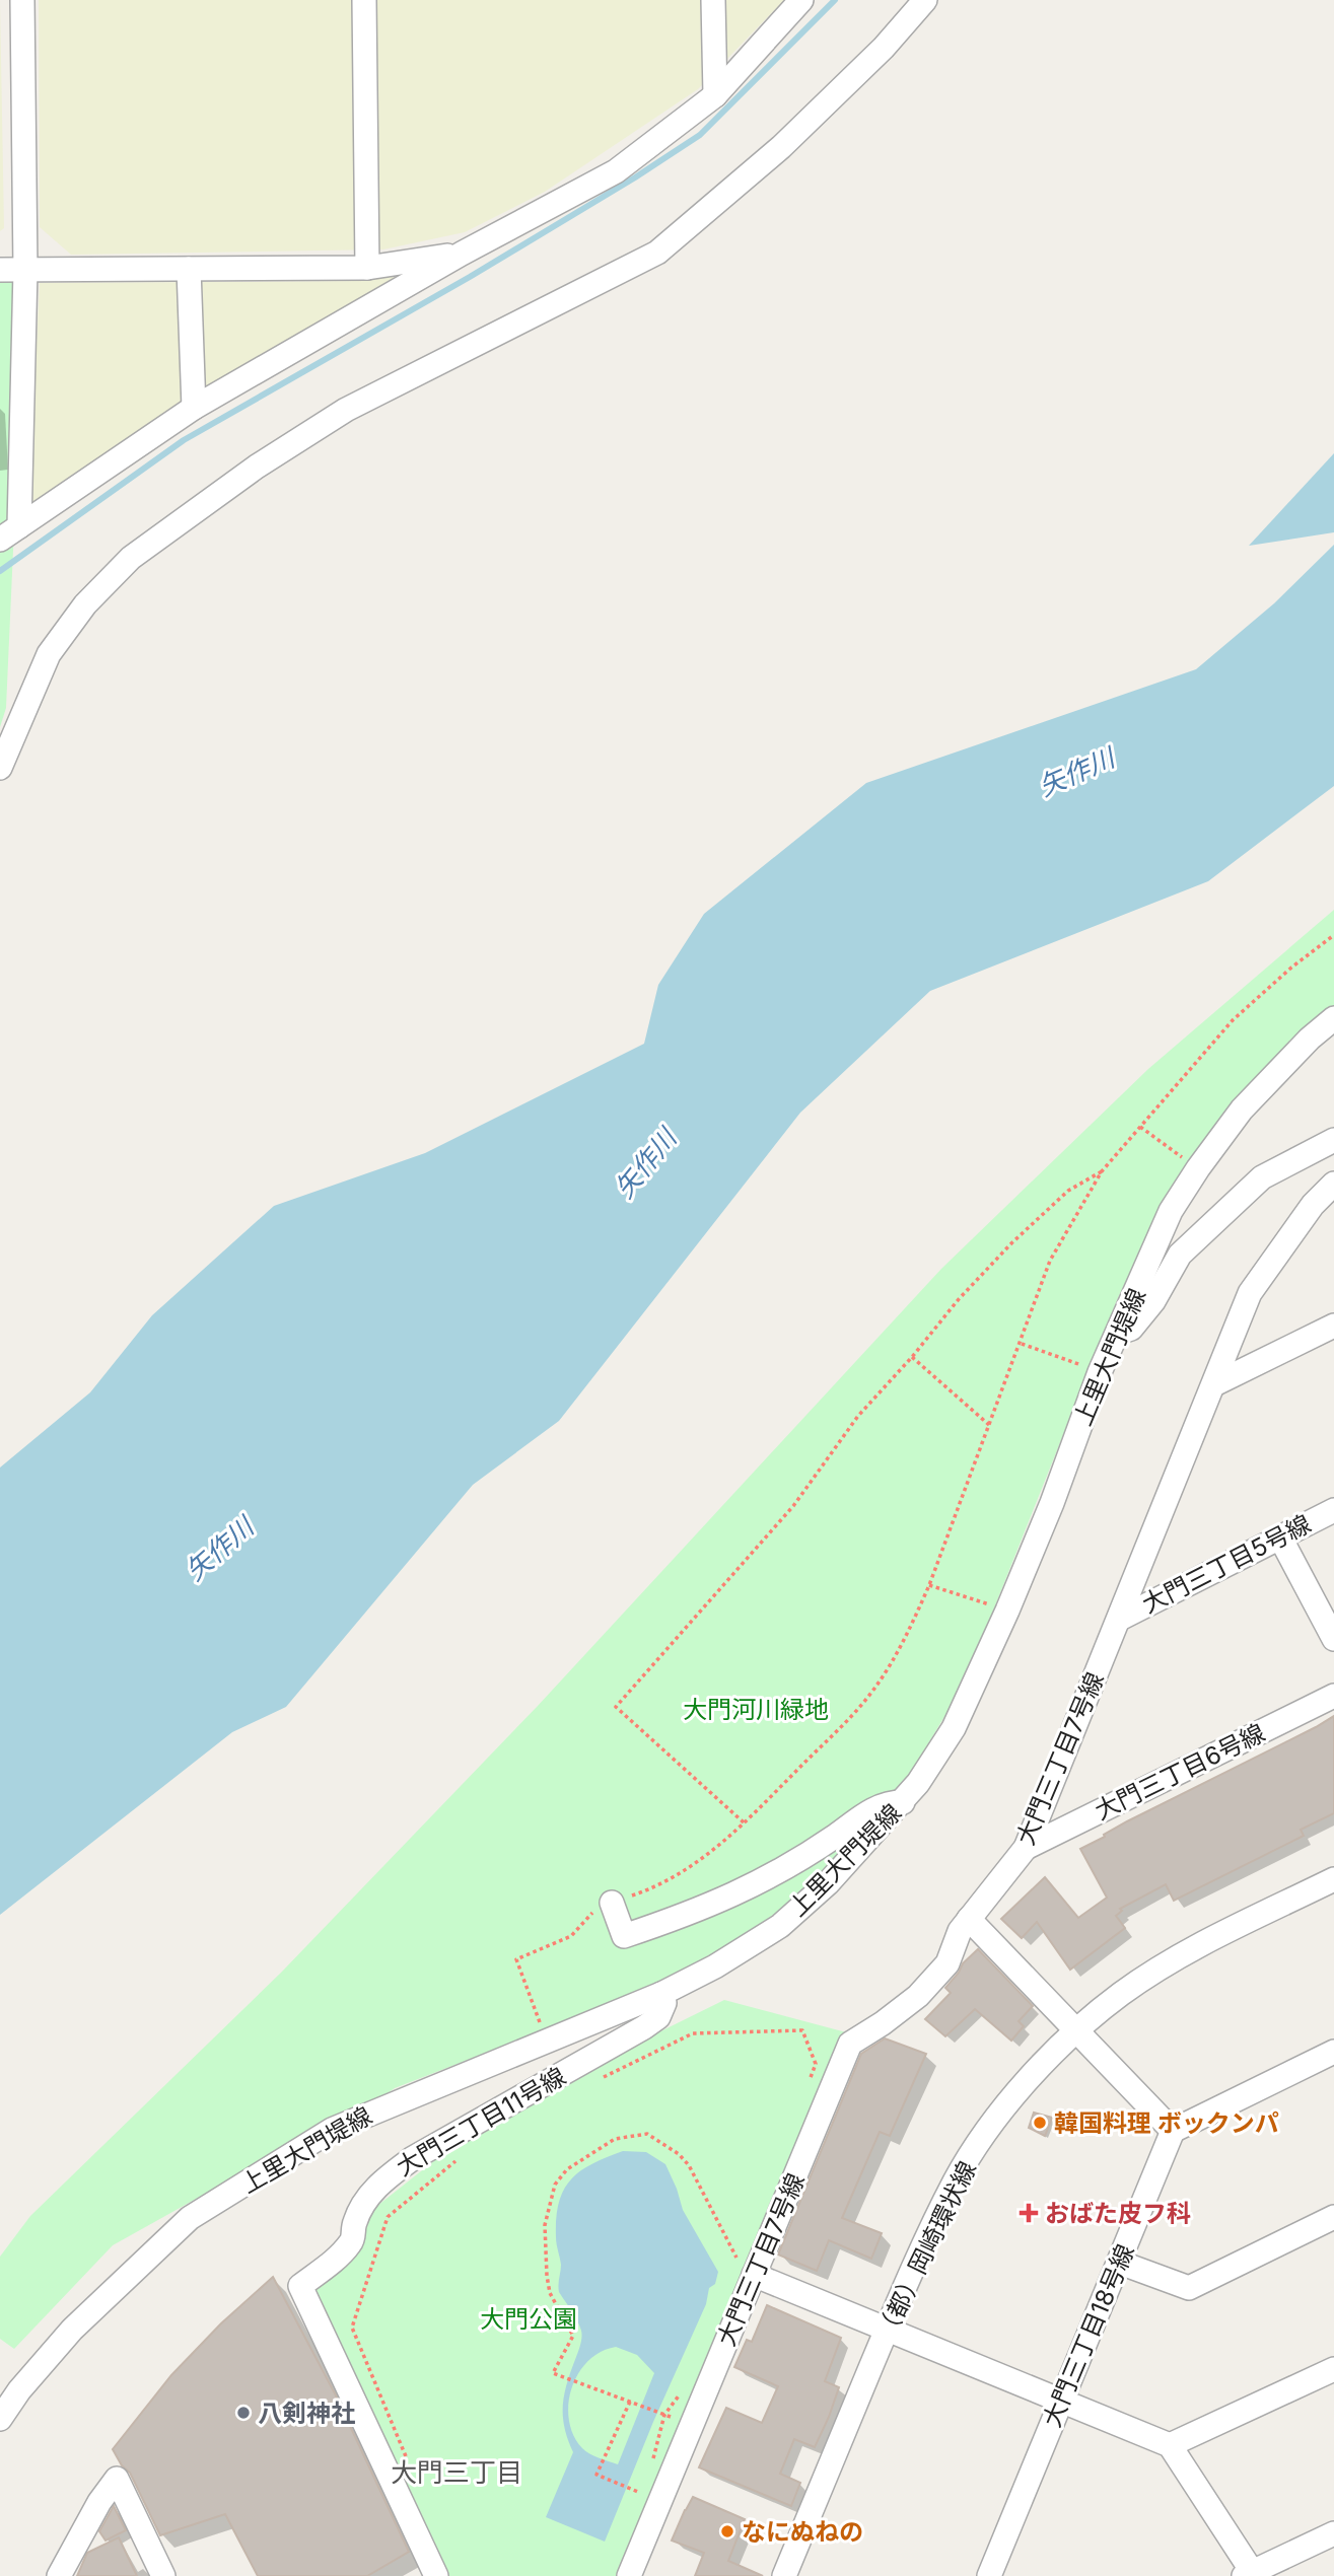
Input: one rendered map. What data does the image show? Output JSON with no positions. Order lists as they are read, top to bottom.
{
  "streets": {
    "street": [
      "上里大門堤線",
      "大門三丁目5号線",
      "大門三丁目7号線",
      "大門三丁目6号線",
      "大門三丁目11号線",
      "（都）岡崎環状線",
      "大門三丁目18号線"
    ]
  },
  "crossings": [
    ["上里大門堤線", "大門三丁目11号線"],
    ["大門三丁目5号線", "大門三丁目7号線"],
    ["大門三丁目7号線", "大門三丁目6号線"]
  ],
  "districts": ["大門三丁目"],
  "water": ["矢作川"],
  "parks": ["大門河川緑地", "大門公園"],
  "places": {
    "other": ["韓国料理 ボックンパ", "八剣神社", "なにぬねの"],
    "health": ["おばた皮フ科"]
  }
}
